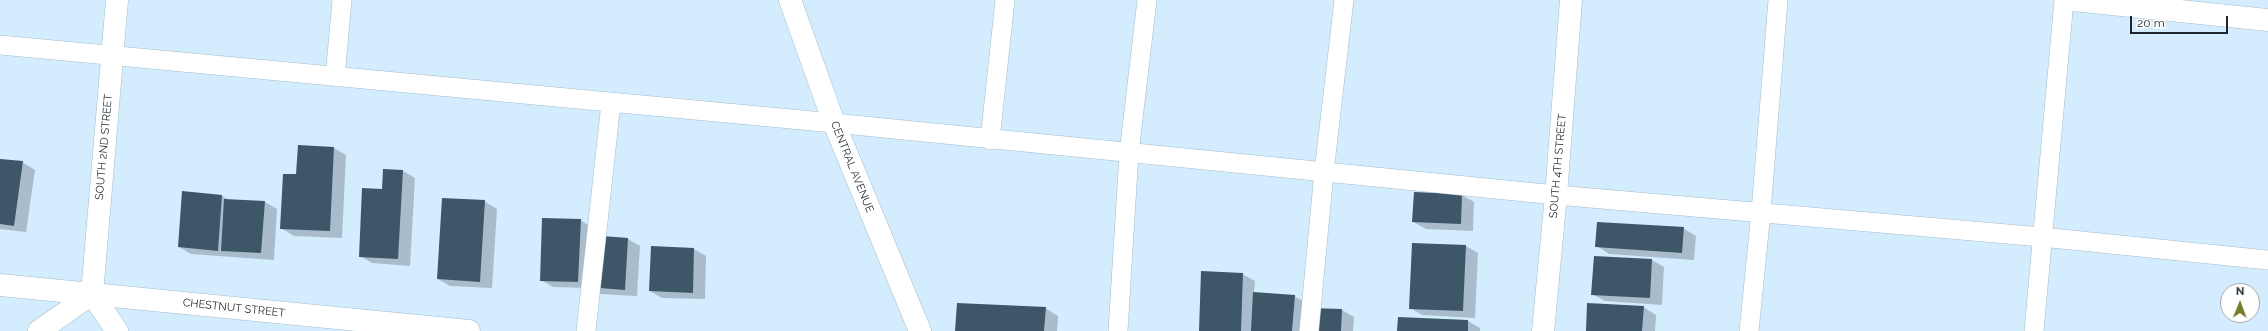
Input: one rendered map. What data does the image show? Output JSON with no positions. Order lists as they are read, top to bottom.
{
  "streets": {
    "street": [
      "SOUTH 2ND STREET",
      "SOUTH 4TH STREET",
      "CENTRAL AVENUE",
      "CHESTNUT STREET"
    ]
  },
  "crossings": [
    ["SOUTH 2ND STREET", "CHESTNUT STREET"]
  ],
  "scale_bar": "20 m",
  "north": "top"
}
